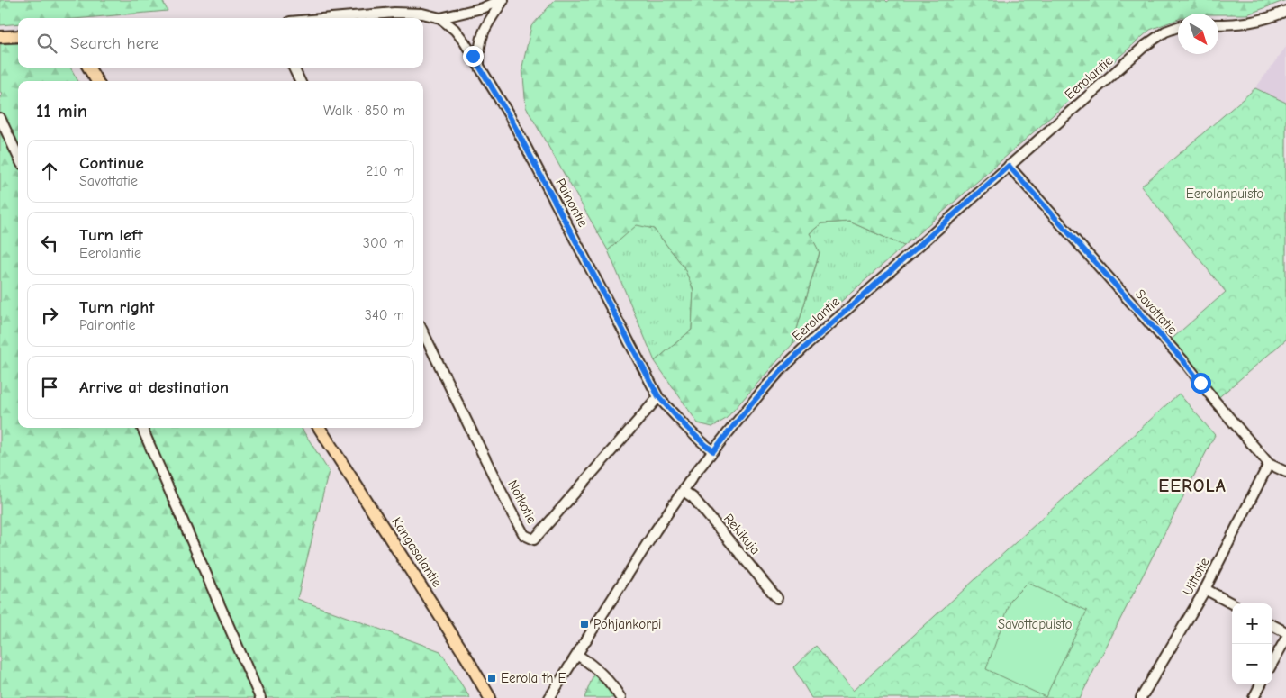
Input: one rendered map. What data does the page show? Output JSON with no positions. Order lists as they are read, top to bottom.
{
  "streets": {
    "main road": ["Kangasalantie"],
    "street": [
      "Eerolantie",
      "Painontie",
      "Savottatie",
      "Notkotie",
      "Rekikuja",
      "Uittotie"
    ]
  },
  "crossings": [
    ["Eerolantie", "Painontie"],
    ["Eerolantie", "Savottatie"],
    ["Eerolantie", "Rekikuja"],
    ["Painontie", "Notkotie"],
    ["Savottatie", "Uittotie"]
  ],
  "districts": ["EEROLA"],
  "parks": ["Eerolanpuisto", "Savottapuisto"],
  "places": {
    "transit": ["Pohjankorpi", "Eerola th E"]
  },
  "north": "bottom right",
  "page": {
    "search": "Search here",
    "heading": ["11 min", "Walk · 850 m"],
    "list": [
      ["Continue", "Savottatie", "210 m"],
      ["Turn left", "Eerolantie", "300 m"],
      ["Turn right", "Painontie", "340 m"],
      "Arrive at destination"
    ],
    "map_buttons": ["+", "−"]
  }
}
